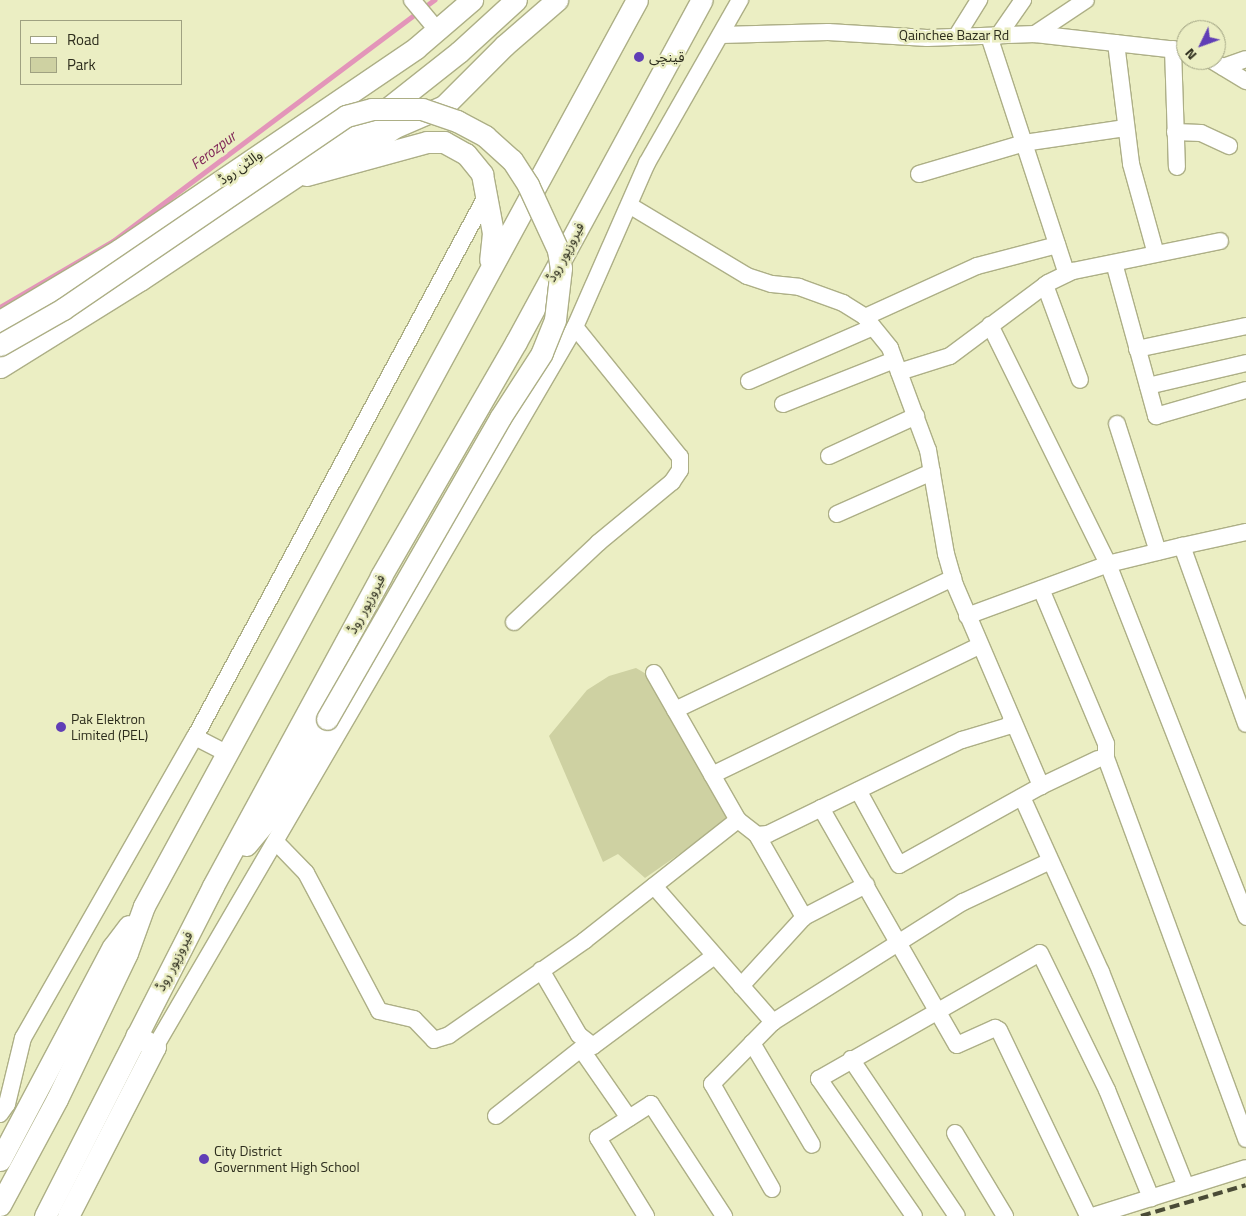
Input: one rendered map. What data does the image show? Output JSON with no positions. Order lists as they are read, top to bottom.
{
  "streets": {
    "main road": ["والٹن روڈ", "فیروزپور روڈ"],
    "street": ["Qainchee Bazar Rd"]
  },
  "water": ["Ferozpur"],
  "places": ["قینچی", "Pak Elektron Limited (PEL)", "City District Government High School"],
  "legend": ["Road", "Park"],
  "north": "bottom left"
}
